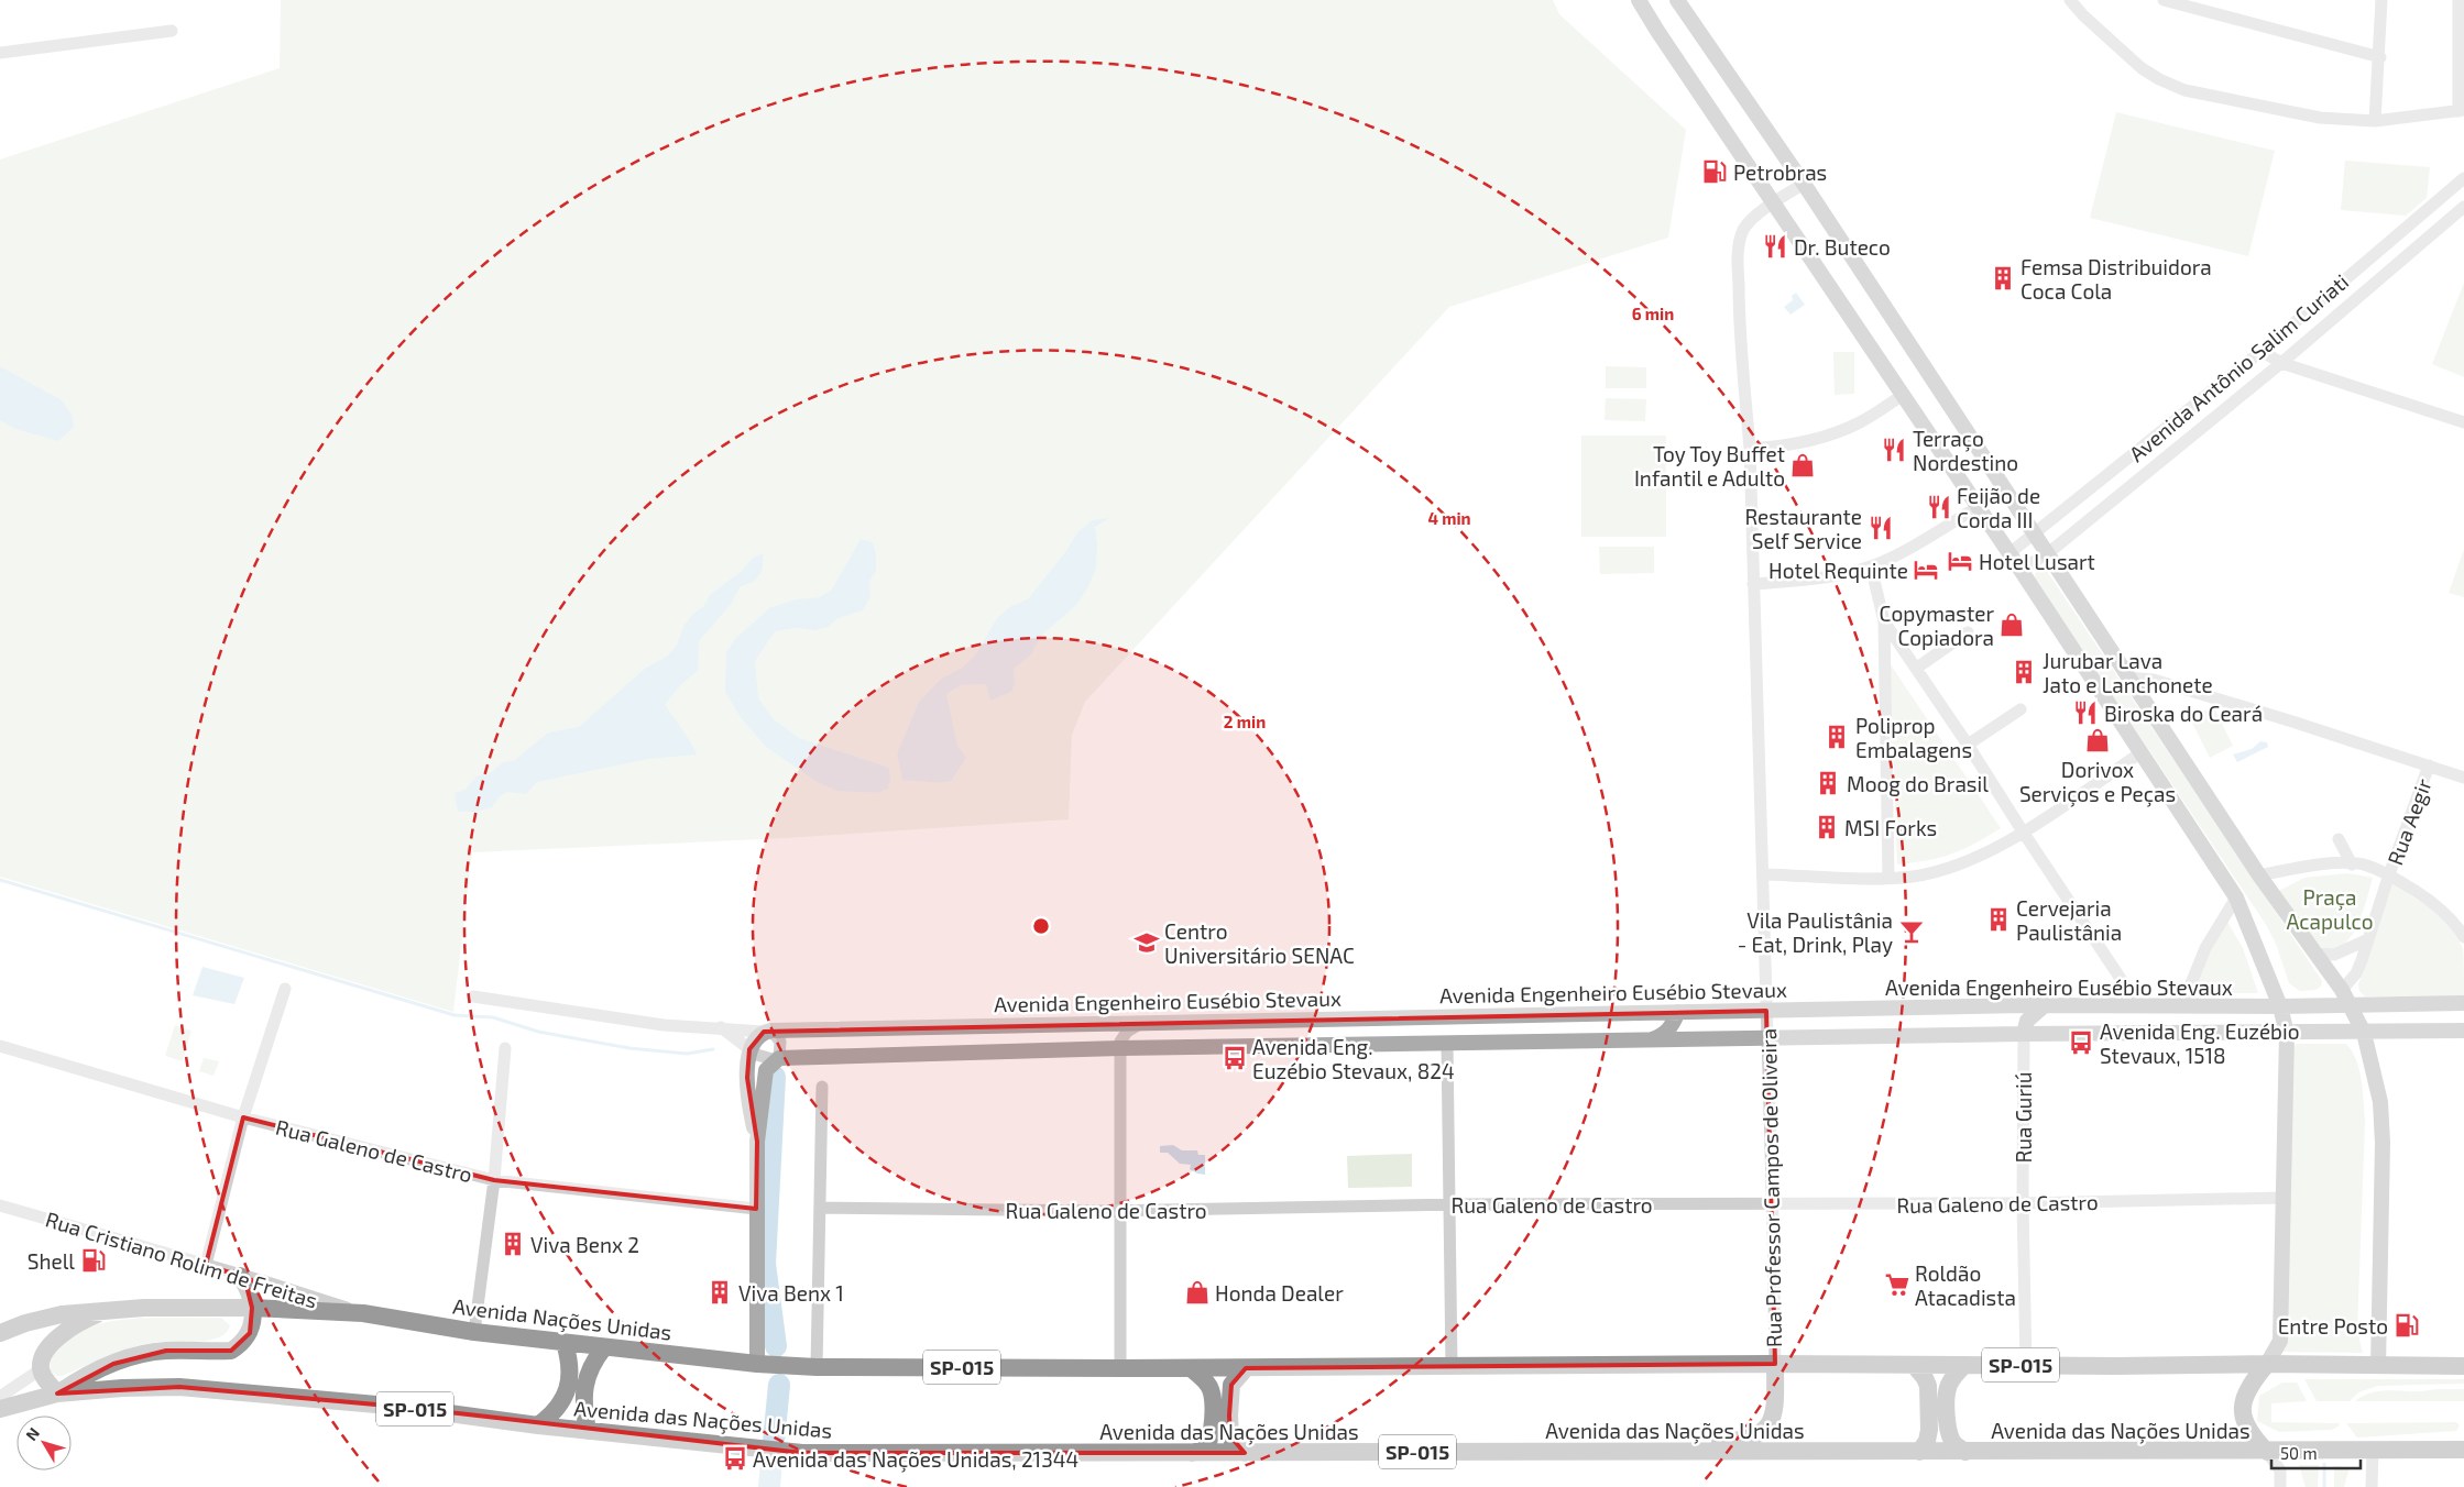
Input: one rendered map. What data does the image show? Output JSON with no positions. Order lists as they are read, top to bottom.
{
  "streets": {
    "highway": ["Avenida Nações Unidas", "SP-015", "Avenida das Nações Unidas"],
    "main road": ["Avenida Engenheiro Eusébio Stevaux"],
    "street": [
      "Avenida Antônio Salim Curiati",
      "Rua Aegir",
      "Rua Guriú",
      "Rua Galeno de Castro",
      "Rua Professor Campos de Oliveira",
      "Rua Cristiano Rolim de Freitas"
    ]
  },
  "crossings": [
    ["Avenida Engenheiro Eusébio Stevaux", "Rua Professor Campos de Oliveira"],
    ["Rua Guriú", "Rua Galeno de Castro"],
    ["Rua Guriú", "SP-015"],
    ["Rua Galeno de Castro", "Rua Professor Campos de Oliveira"],
    ["Rua Professor Campos de Oliveira", "SP-015"],
    ["Rua Cristiano Rolim de Freitas", "Avenida Nações Unidas"],
    ["Rua Cristiano Rolim de Freitas", "SP-015"],
    ["Avenida Nações Unidas", "SP-015"]
  ],
  "parks": ["Praça Acapulco"],
  "places": {
    "fuel station": ["Petrobras", "Shell", "Entre Posto"],
    "restaurant": [
      "Dr. Buteco",
      "Terraço Nordestino",
      "Feijão de Corda III",
      "Restaurante Self Service",
      "Biroska do Ceará"
    ],
    "building": [
      "Femsa Distribuidora Coca Cola",
      "Jurubar Lava Jato e Lanchonete",
      "Poliprop Embalagens",
      "Moog do Brasil",
      "MSI Forks",
      "Cervejaria Paulistânia",
      "Viva Benx 2",
      "Viva Benx 1"
    ],
    "shop": [
      "Toy Toy Buffet Infantil e Adulto",
      "Copymaster Copiadora",
      "Dorivox Serviços e Peças",
      "Honda Dealer"
    ],
    "hotel": ["Hotel Lusart", "Hotel Requinte"],
    "bar": ["Vila Paulistânia - Eat, Drink, Play"],
    "school or university": ["Centro Universitário SENAC"],
    "bus stop": ["Avenida Eng. Euzébio Stevaux, 1518", "Avenida Eng. Euzébio Stevaux, 824", "Avenida das Nações Unidas, 21344"],
    "supermarket": ["Roldão Atacadista"]
  },
  "scale_bar": "50 m",
  "north": "top left",
  "rings": ["6 min", "4 min", "2 min"]
}
